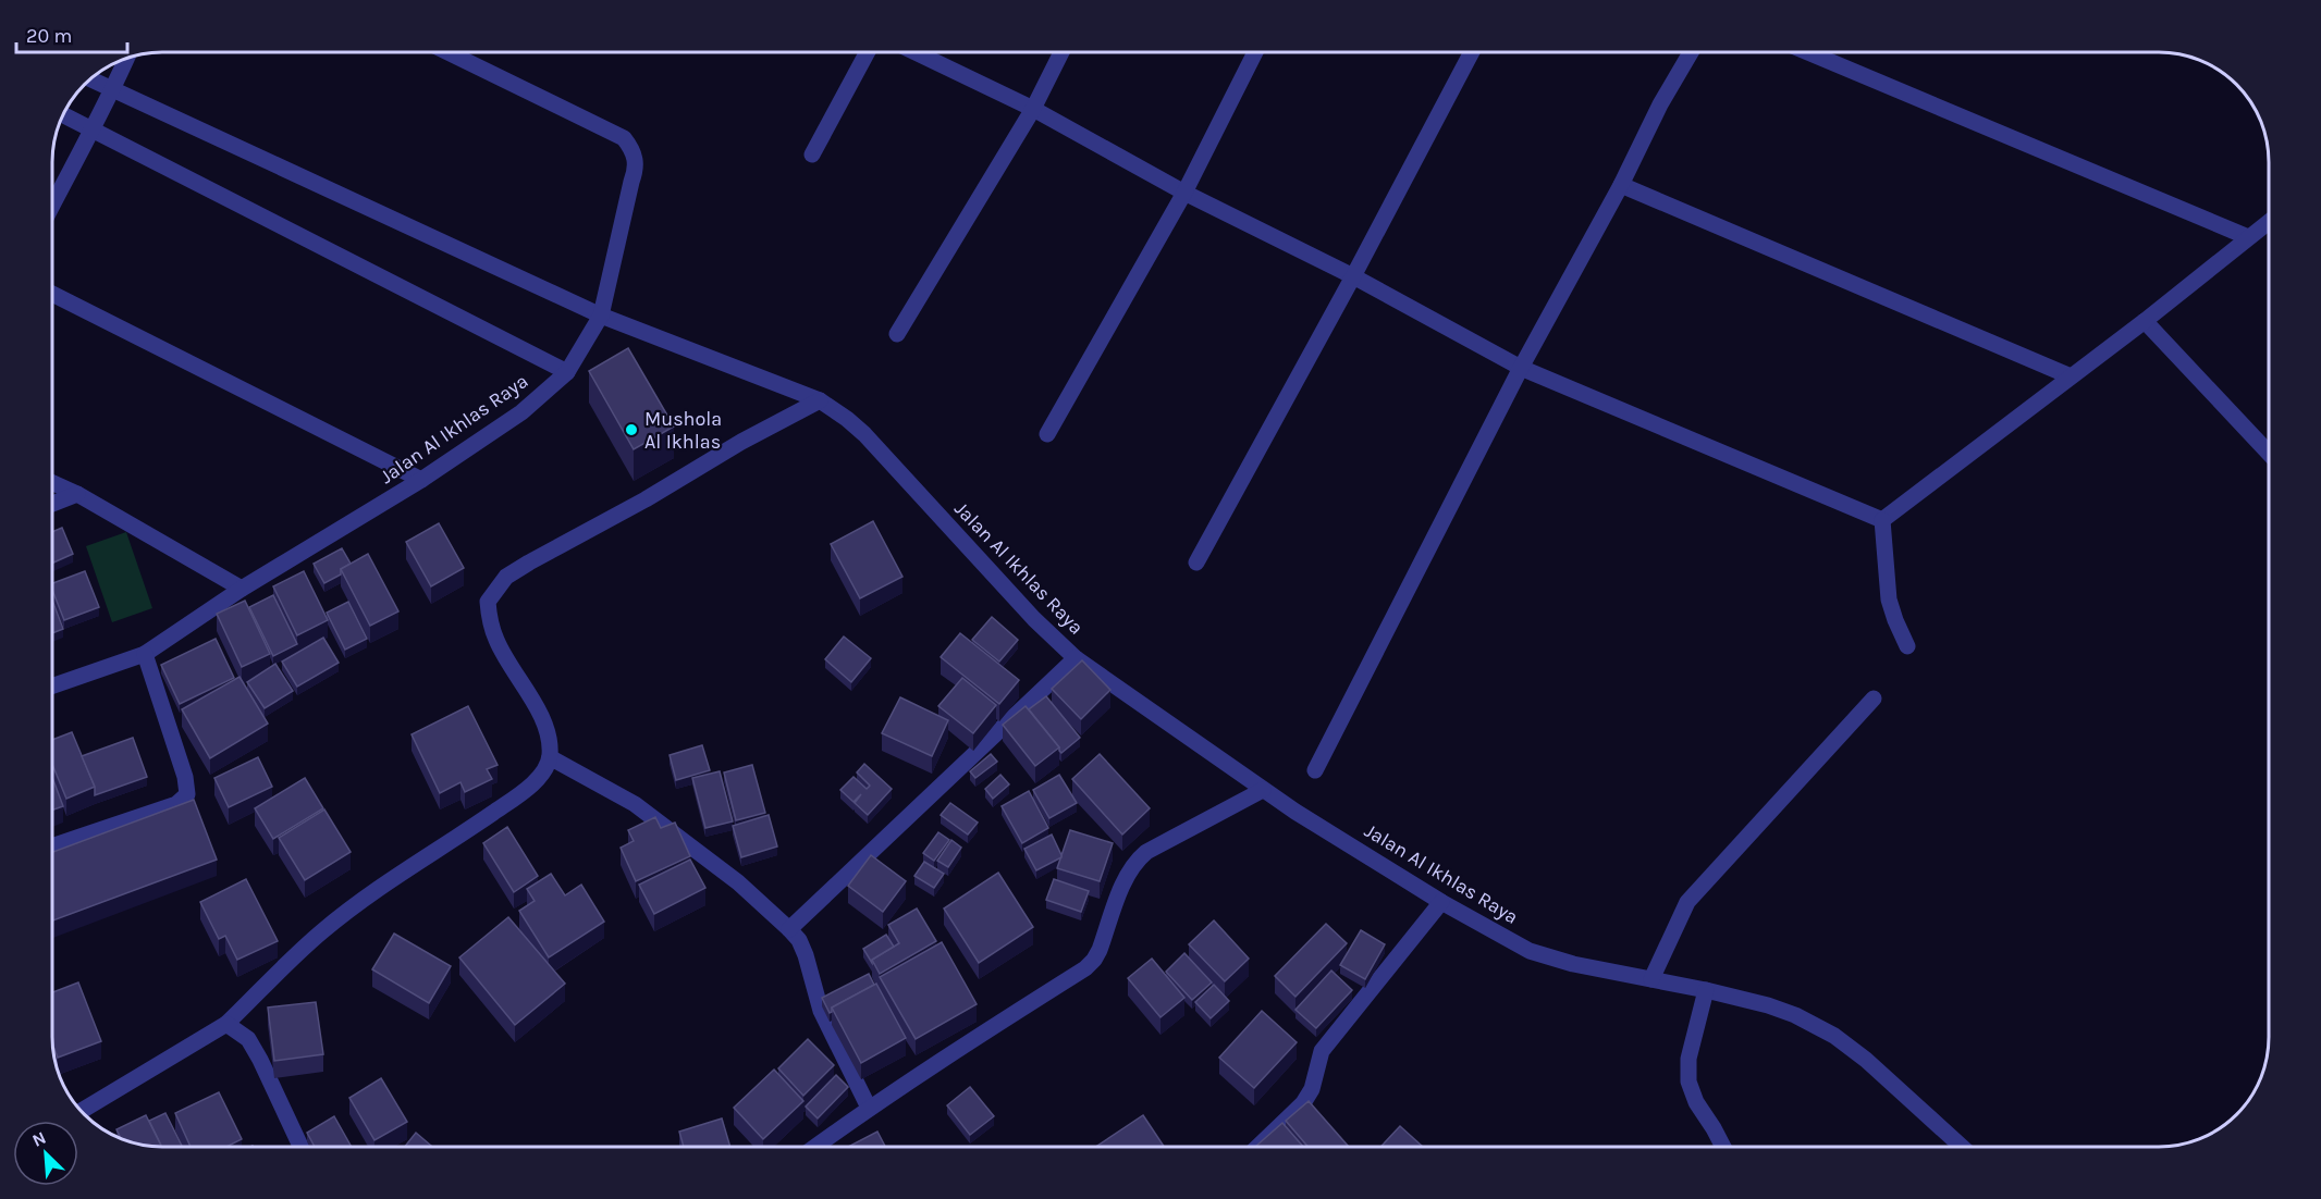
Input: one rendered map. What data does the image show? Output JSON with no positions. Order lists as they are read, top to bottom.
{
  "streets": {
    "street": ["Jalan Al Ikhlas Raya"]
  },
  "places": ["Mushola Al Ikhlas"],
  "scale_bar": "20 m",
  "north": "top left"
}
